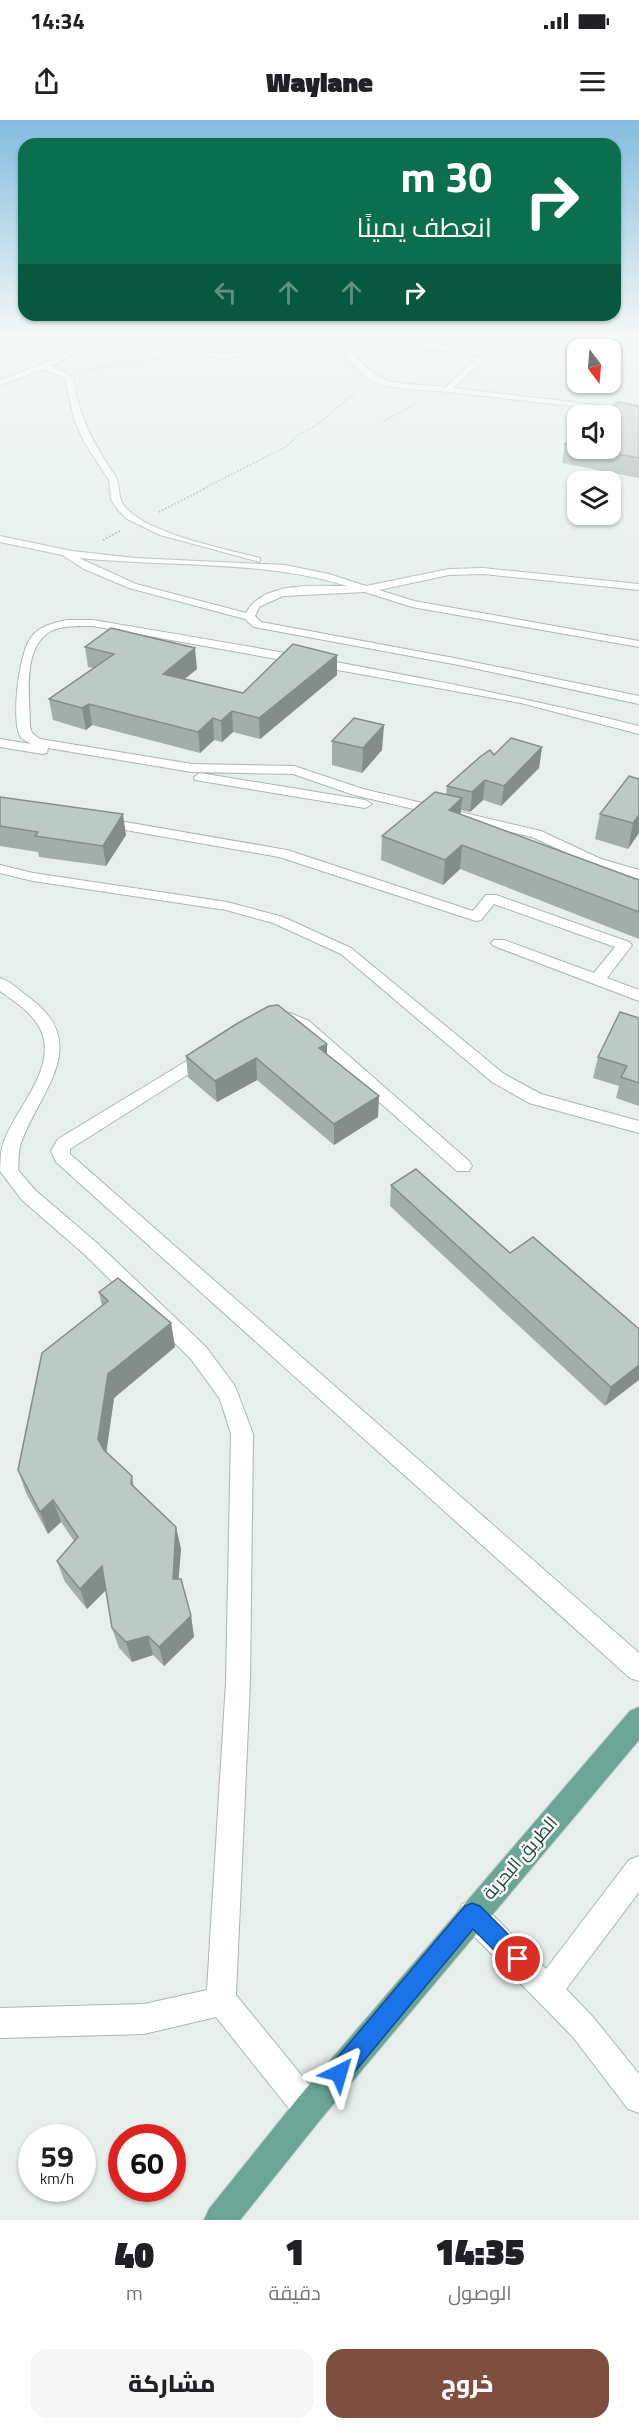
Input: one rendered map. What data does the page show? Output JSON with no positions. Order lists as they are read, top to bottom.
{
  "streets": {
    "main road": ["الطريق البحرية"]
  },
  "north": "bottom",
  "page": {
    "status": "14:34",
    "header": "Waylane",
    "turn": ["30 m", "انعطف يمينًا"],
    "speed": "59 km/h",
    "limit": "60",
    "eta": [
      "14:35",
      "الوصول",
      "1",
      "دقيقة",
      "40",
      "m"
    ],
    "buttons": ["خروج", "مشاركة"]
  }
}
